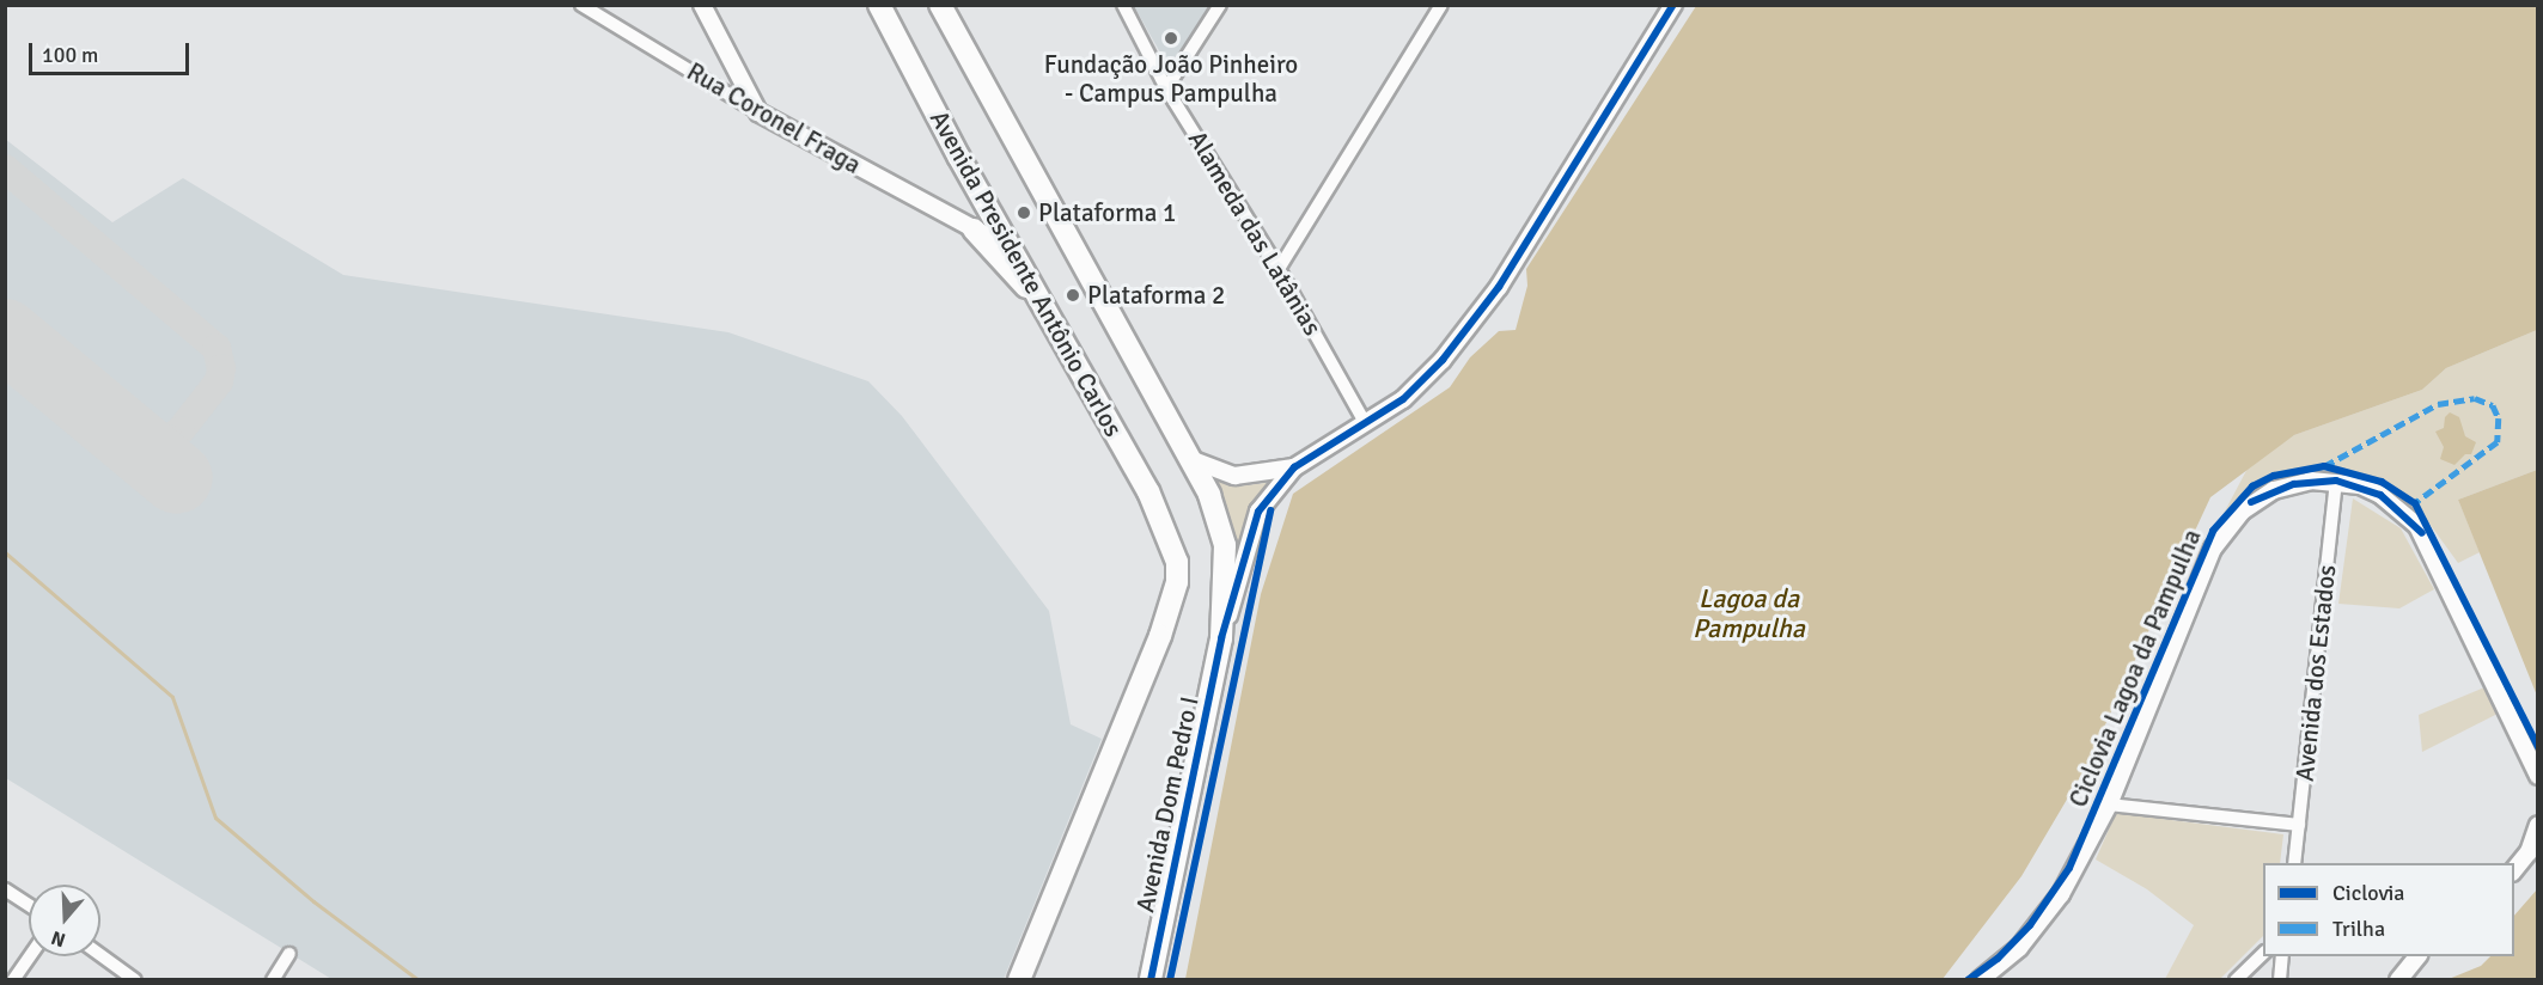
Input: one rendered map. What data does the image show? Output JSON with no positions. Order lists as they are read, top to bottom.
{
  "streets": {
    "highway": ["Avenida Presidente Antônio Carlos", "Avenida Dom Pedro I"],
    "street": ["Rua Coronel Fraga", "Alameda das Latânias", "Avenida dos Estados"],
    "cycle path": ["Ciclovia Lagoa da Pampulha"]
  },
  "crossings": [
    ["Rua Coronel Fraga", "Avenida Presidente Antônio Carlos"],
    ["Avenida Presidente Antônio Carlos", "Avenida Dom Pedro I"]
  ],
  "water": ["Lagoa da Pampulha"],
  "places": ["Fundação João Pinheiro - Campus Pampulha", "Plataforma 1", "Plataforma 2"],
  "legend": ["Ciclovia", "Trilha"],
  "scale_bar": "100 m",
  "north": "bottom"
}
